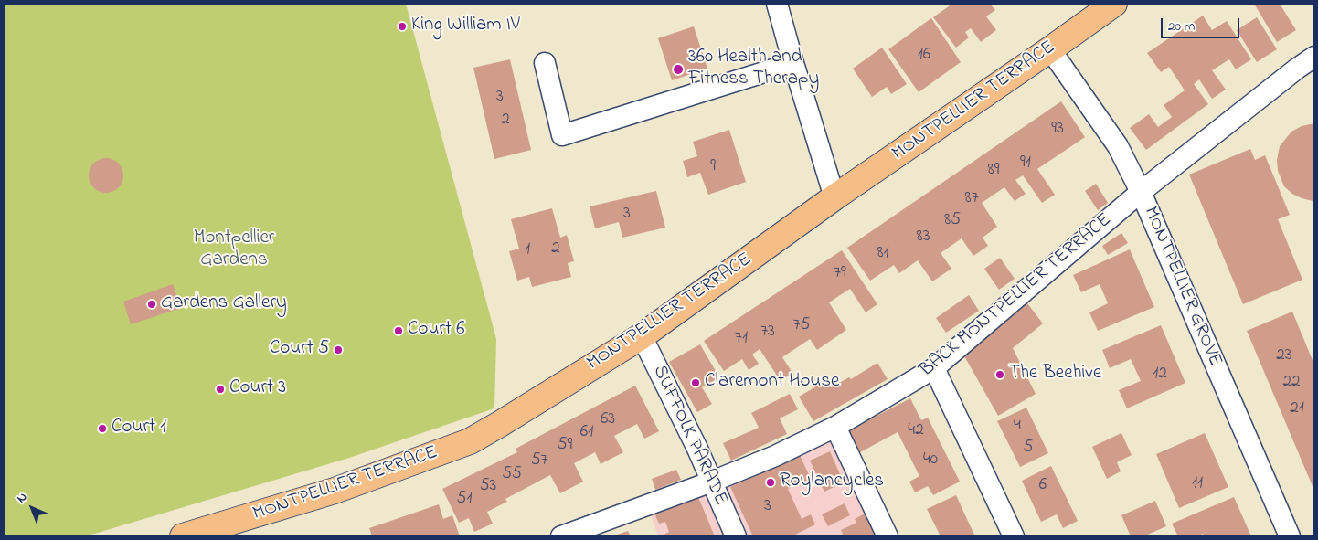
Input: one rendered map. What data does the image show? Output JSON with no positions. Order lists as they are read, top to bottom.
{
  "streets": {
    "highway": ["MONTPELLIER TERRACE"],
    "street": ["MONTPELLIER GROVE", "BACK MONTPELLIER TERRACE", "SUFFOLK PARADE"]
  },
  "crossings": [
    ["MONTPELLIER TERRACE", "MONTPELLIER GROVE"],
    ["MONTPELLIER TERRACE", "SUFFOLK PARADE"],
    ["MONTPELLIER GROVE", "BACK MONTPELLIER TERRACE"],
    ["BACK MONTPELLIER TERRACE", "SUFFOLK PARADE"]
  ],
  "parks": ["Montpellier Gardens"],
  "places": [
    "King William IV",
    "360 Health and Fitness Therapy",
    "Gardens Gallery",
    "Court 6",
    "Court 5",
    "The Beehive",
    "Claremont House",
    "Court 3",
    "Court 1",
    "Roylancycles"
  ],
  "house_numbers": [
    "16",
    "3",
    "2",
    "93",
    "91",
    "9",
    "89",
    "87",
    "3",
    "85",
    "83",
    "2",
    "1",
    "81",
    "79",
    "75",
    "73",
    "71",
    "23",
    "12",
    "22",
    "21",
    "63",
    "4",
    "42",
    "61",
    "59",
    "5",
    "40",
    "57",
    "55",
    "11",
    "6",
    "53",
    "51",
    "3"
  ],
  "scale_bar": "20 m",
  "north": "top left"
}
